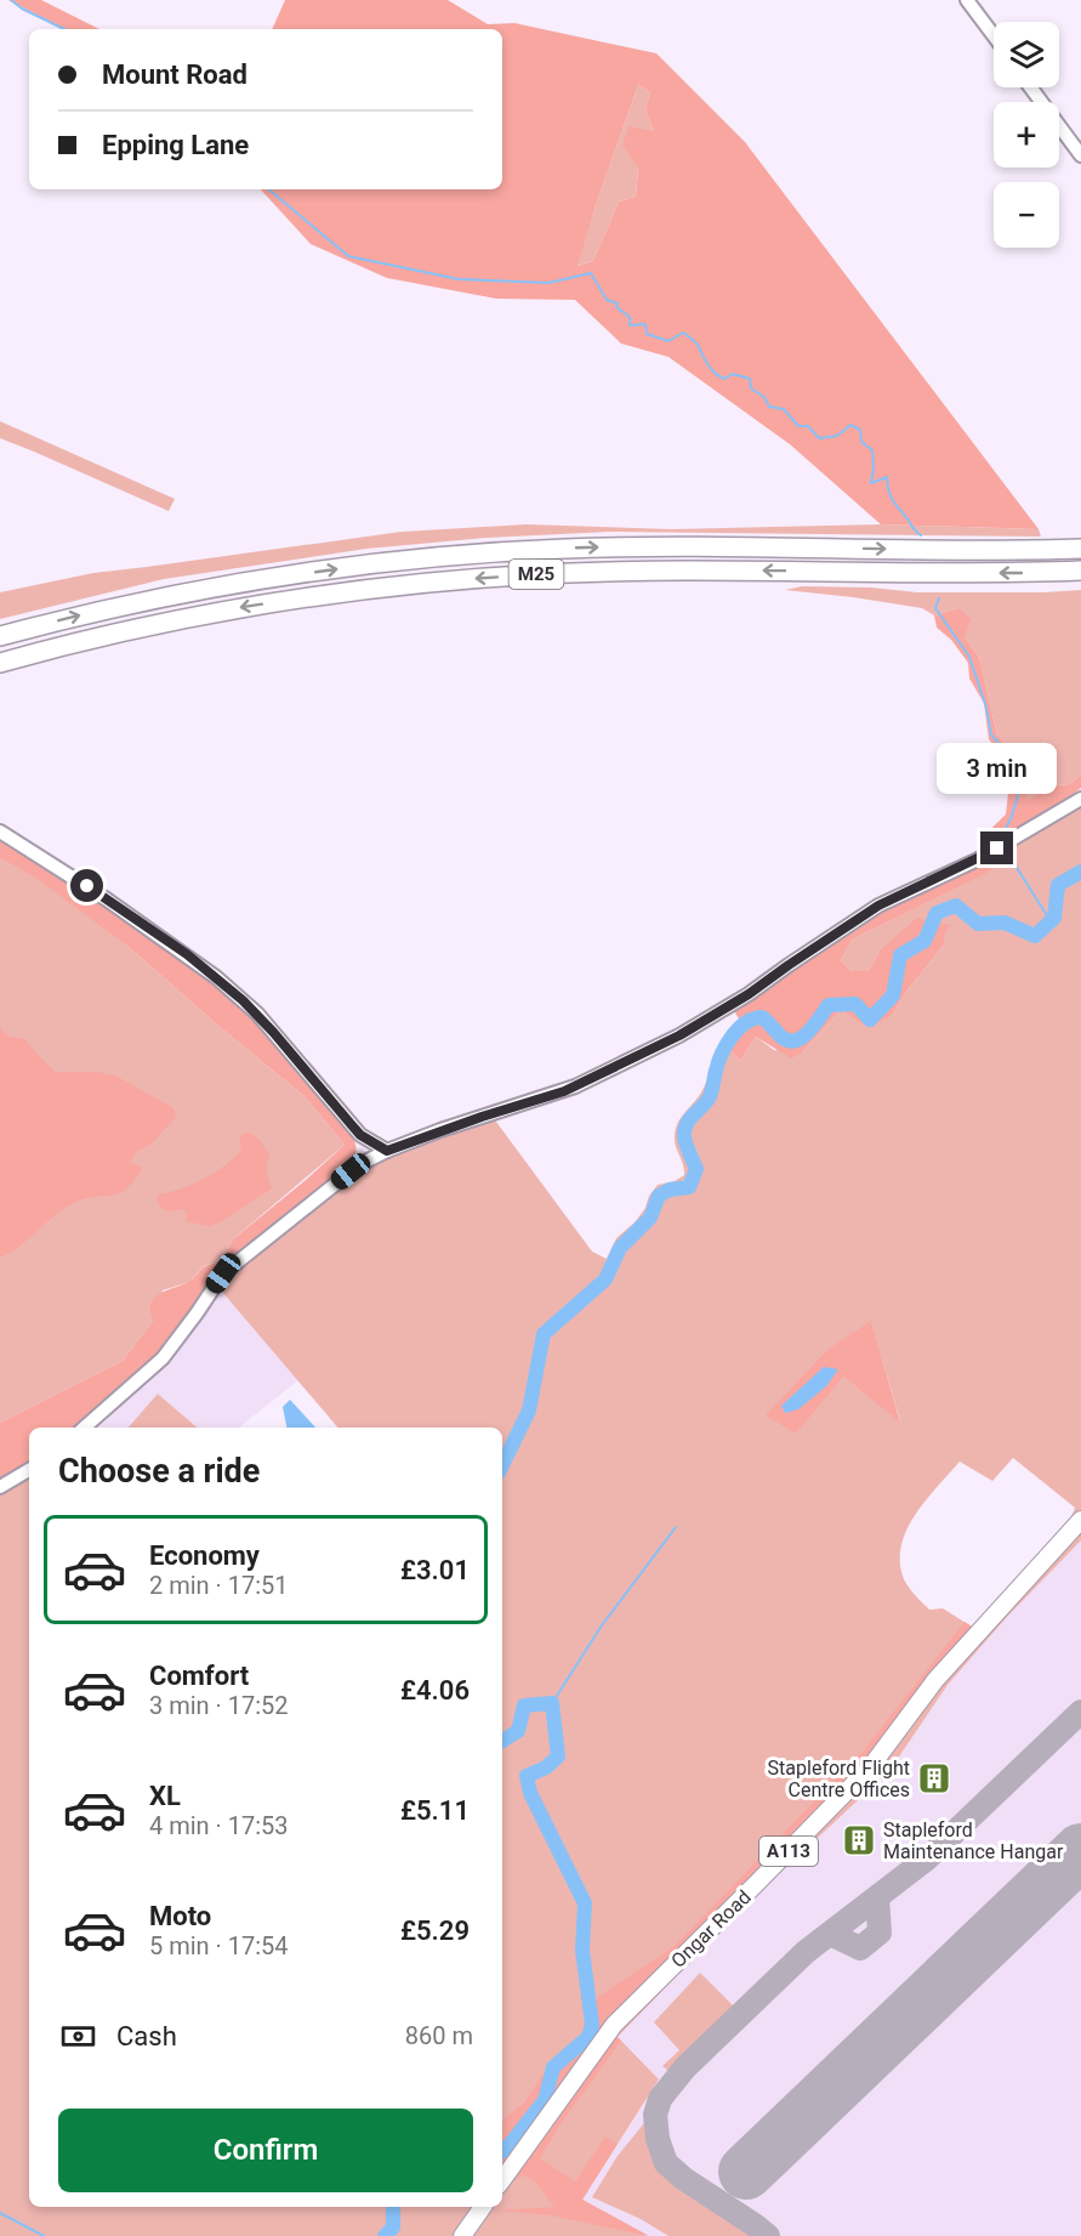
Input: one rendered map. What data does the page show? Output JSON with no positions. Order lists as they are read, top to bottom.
{
  "streets": {
    "highway": ["M25"],
    "main road": ["A113", "Ongar Road"]
  },
  "places": {
    "building": ["Stapleford Flight Centre Offices", "Stapleford Maintenance Hangar"]
  },
  "page": {
    "map_buttons": ["+", "−"],
    "banner": ["Mount Road", "Epping Lane"],
    "bubble": "3 min",
    "heading": "Choose a ride",
    "list": [
      {
        "name": "Economy",
        "note": "2 min · 17:51",
        "value": "£3.01"
      },
      {
        "name": "Comfort",
        "note": "3 min · 17:52",
        "value": "£4.06"
      },
      {
        "name": "XL",
        "note": "4 min · 17:53",
        "value": "£5.11"
      },
      {
        "name": "Moto",
        "note": "5 min · 17:54",
        "value": "£5.29"
      }
    ],
    "pay": ["Cash", "860 m"],
    "buttons": "Confirm"
  }
}
